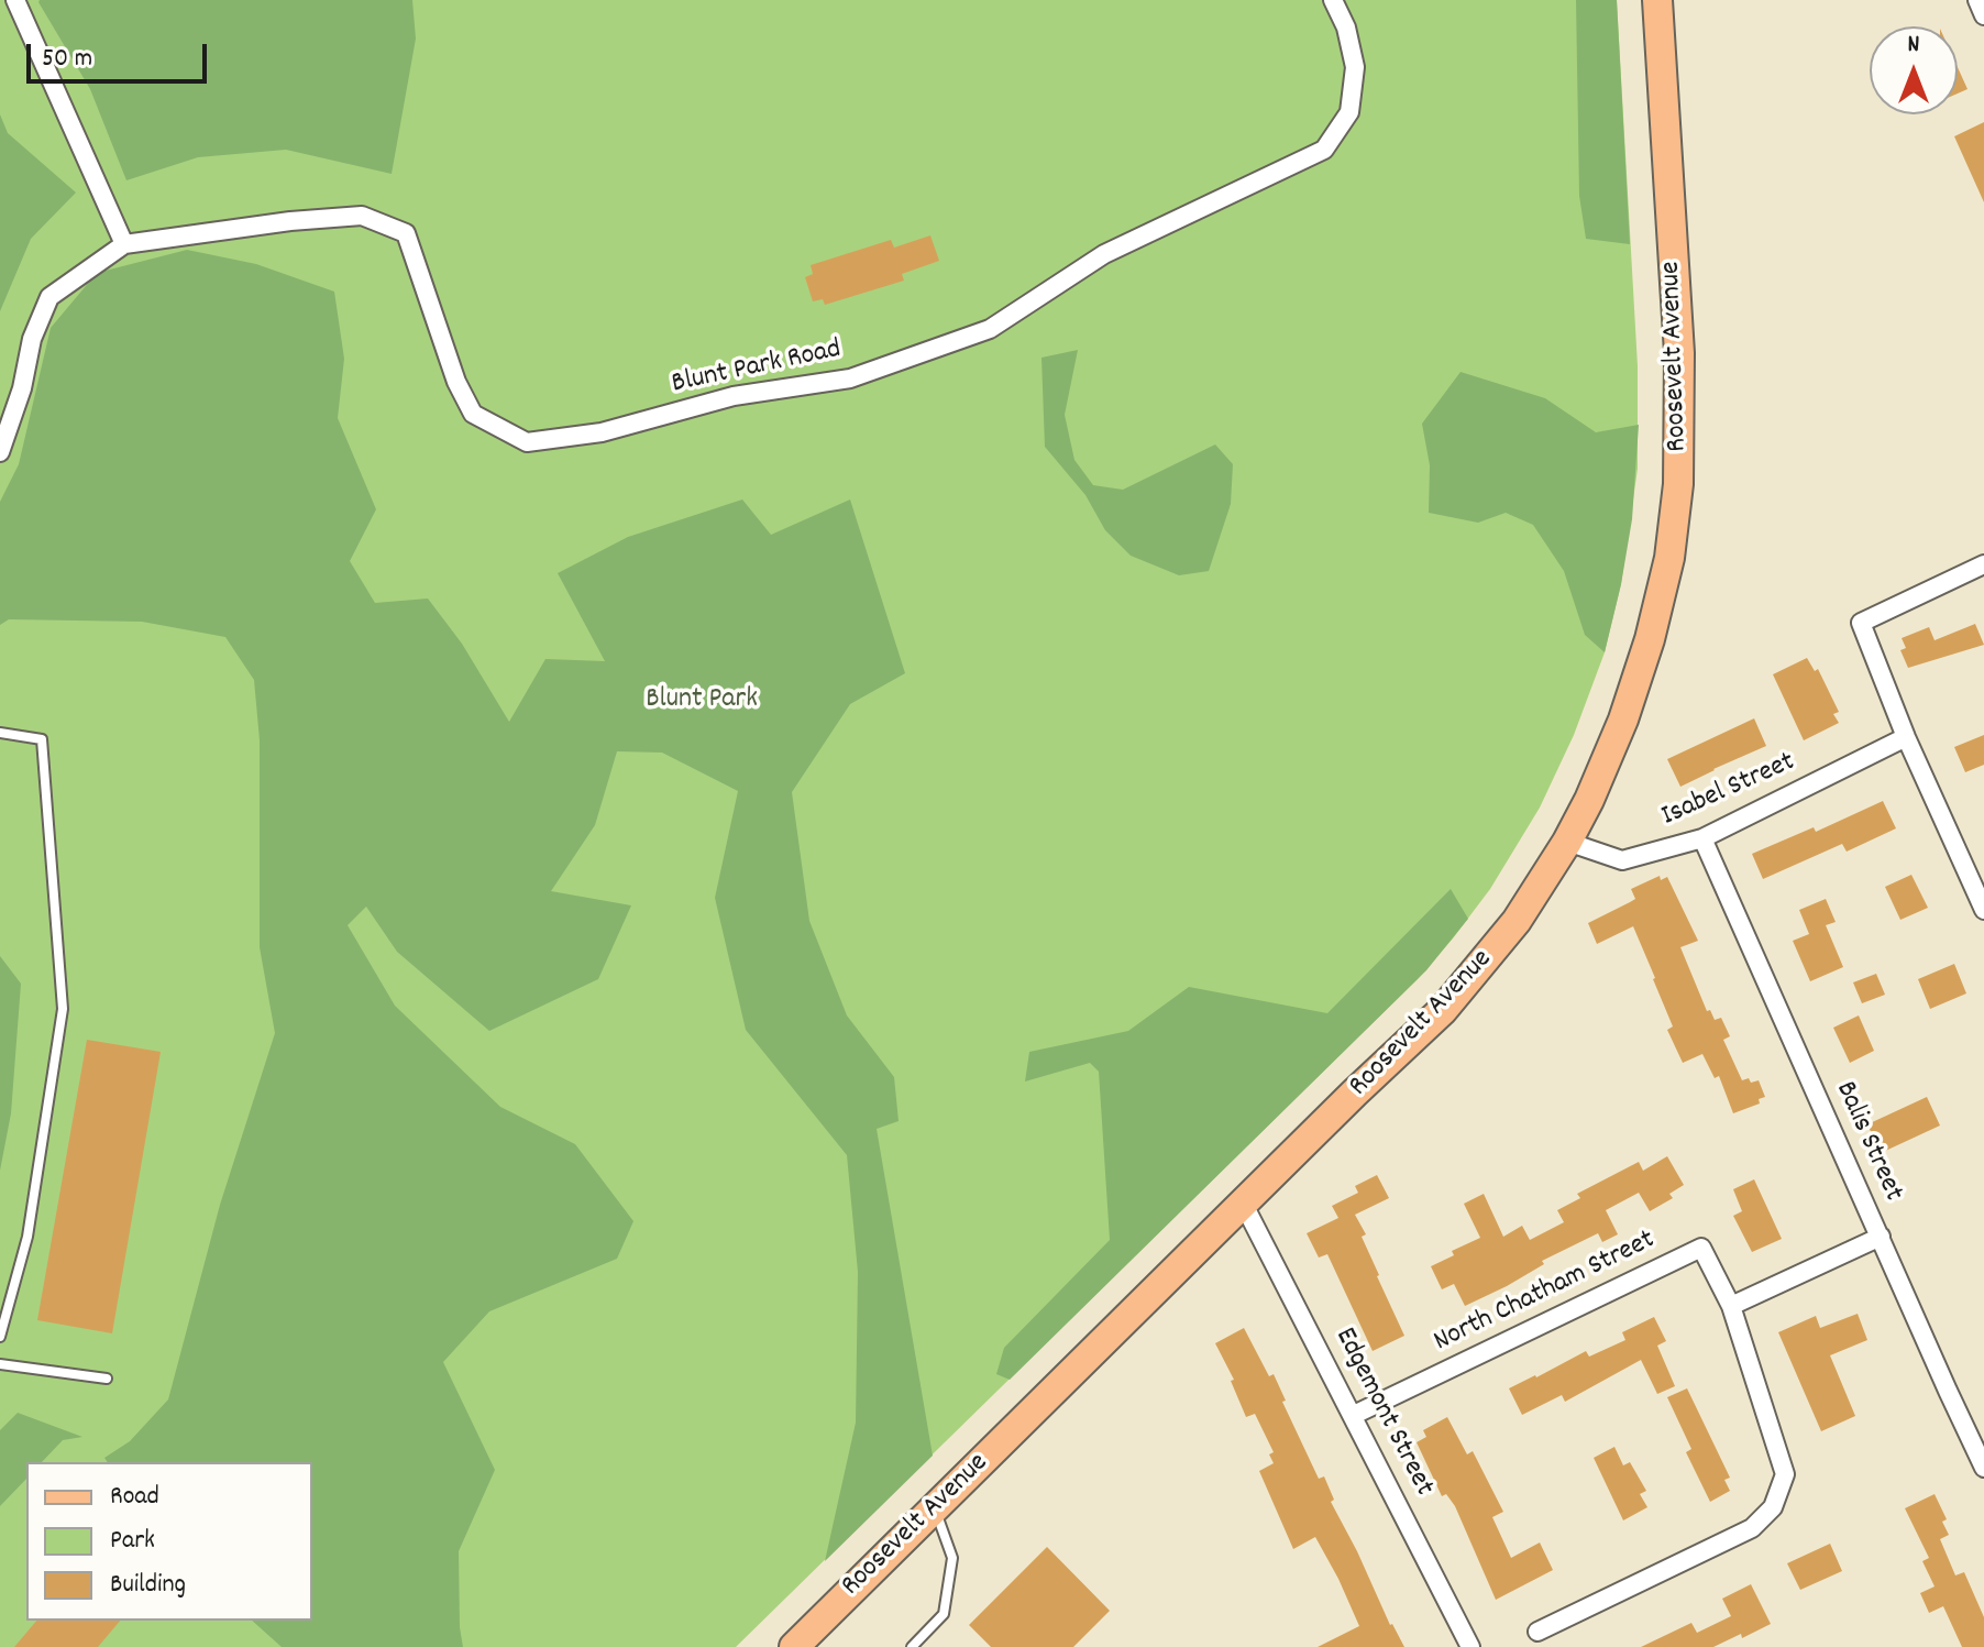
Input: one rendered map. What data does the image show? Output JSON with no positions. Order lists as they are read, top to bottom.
{
  "streets": {
    "main road": ["Roosevelt Avenue"],
    "street": [
      "Blunt Park Road",
      "Isabel Street",
      "Balis Street",
      "North Chatham Street",
      "Edgemont Street"
    ]
  },
  "crossings": [
    ["Roosevelt Avenue", "Isabel Street"],
    ["Roosevelt Avenue", "Edgemont Street"],
    ["Isabel Street", "Balis Street"],
    ["North Chatham Street", "Edgemont Street"]
  ],
  "parks": ["Blunt Park"],
  "legend": ["Road", "Park", "Building"],
  "scale_bar": "50 m",
  "north": "top"
}
